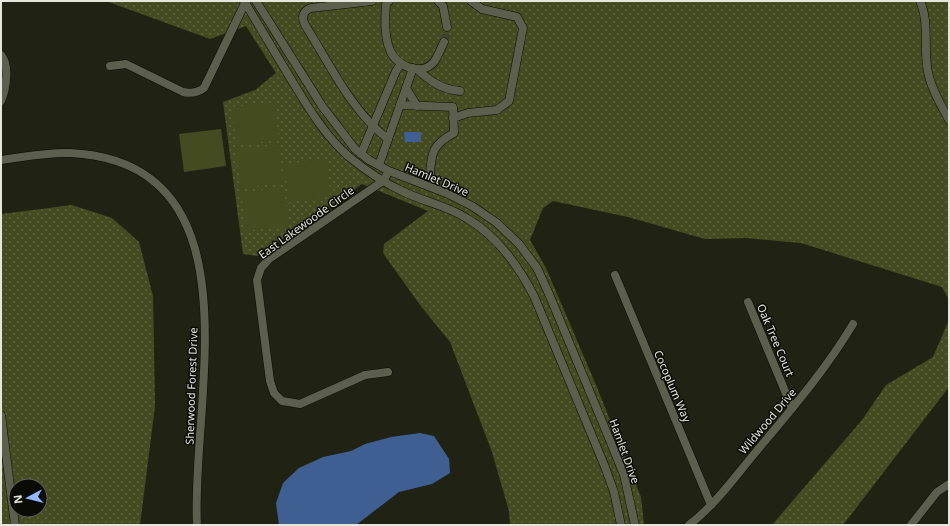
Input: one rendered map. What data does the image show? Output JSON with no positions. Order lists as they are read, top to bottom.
{
  "streets": {
    "street": [
      "Hamlet Drive",
      "East Lakewoode Circle",
      "Oak Tree Court",
      "Sherwood Forest Drive",
      "Cocoplum Way",
      "Wildwood Drive"
    ]
  },
  "crossings": [
    ["Hamlet Drive", "East Lakewoode Circle"],
    ["Oak Tree Court", "Wildwood Drive"],
    ["Cocoplum Way", "Wildwood Drive"]
  ],
  "north": "left"
}
